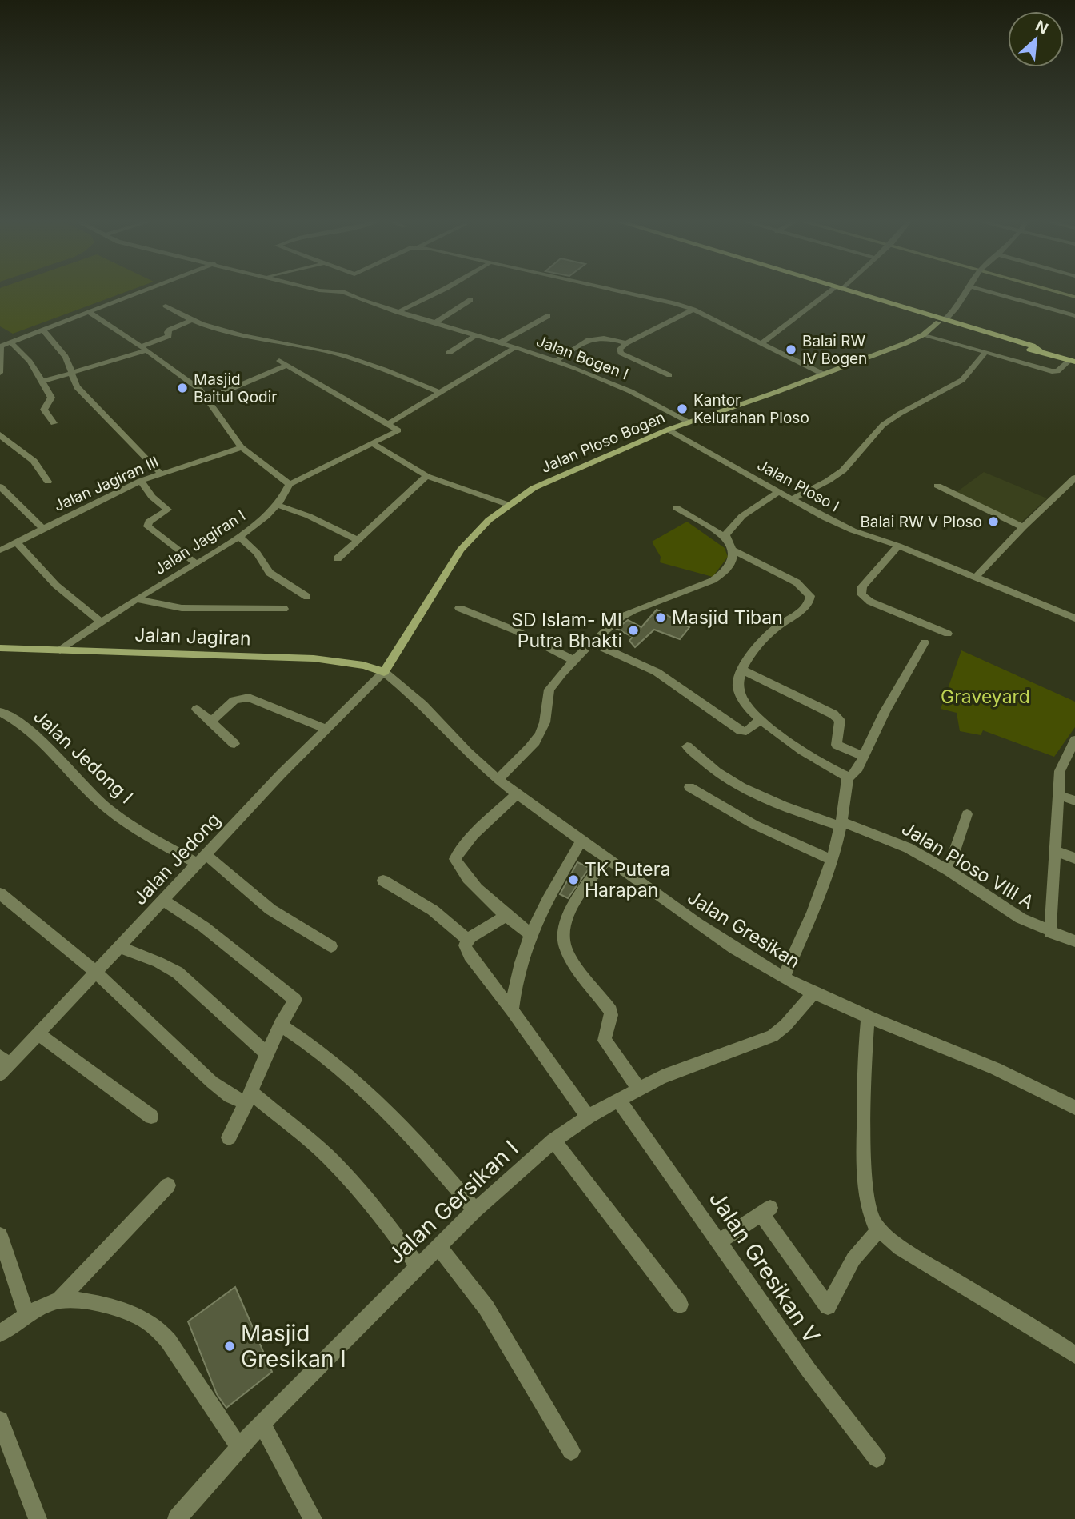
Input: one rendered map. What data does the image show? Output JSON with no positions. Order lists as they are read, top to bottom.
{
  "streets": {
    "street": [
      "Jalan Bogen I",
      "Jalan Ploso Bogen",
      "Jalan Jagiran III",
      "Jalan Ploso I",
      "Jalan Jagiran I",
      "Jalan Jagiran",
      "Jalan Jedong I",
      "Jalan Jedong",
      "Jalan Ploso VIII A",
      "Jalan Gresikan",
      "Jalan Gersikan I",
      "Jalan Gresikan V"
    ]
  },
  "crossings": [
    ["Jalan Bogen I", "Jalan Ploso Bogen"],
    ["Jalan Ploso Bogen", "Jalan Ploso I"],
    ["Jalan Ploso Bogen", "Jalan Jagiran"],
    ["Jalan Ploso Bogen", "Jalan Jedong"],
    ["Jalan Ploso Bogen", "Jalan Gresikan"],
    ["Jalan Jagiran I", "Jalan Jagiran"],
    ["Jalan Jagiran", "Jalan Jedong"],
    ["Jalan Jagiran", "Jalan Gresikan"],
    ["Jalan Jedong I", "Jalan Jedong"],
    ["Jalan Jedong", "Jalan Gresikan"],
    ["Jalan Gresikan", "Jalan Gersikan I"],
    ["Jalan Gersikan I", "Jalan Gresikan V"]
  ],
  "parks": ["Graveyard"],
  "places": [
    "Balai RW IV Bogen",
    "Masjid Baitul Qodir",
    "Kantor Kelurahan Ploso",
    "Balai RW V Ploso",
    "Masjid Tiban",
    "SD Islam- MI Putra Bhakti",
    "TK Putera Harapan",
    "Masjid Gresikan I"
  ],
  "north": "top right"
}
